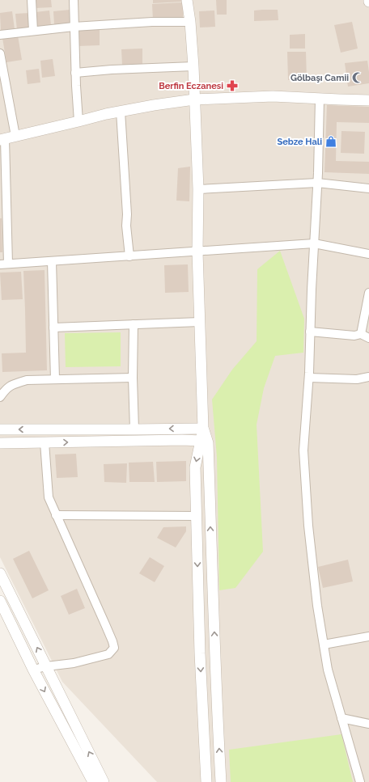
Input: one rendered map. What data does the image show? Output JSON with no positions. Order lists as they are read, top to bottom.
{
  "places": {
    "mosque": ["Gölbaşı Camii"],
    "pharmacy": ["Berfin Eczanesi"],
    "shop": ["Sebze Hali"]
  }
}
